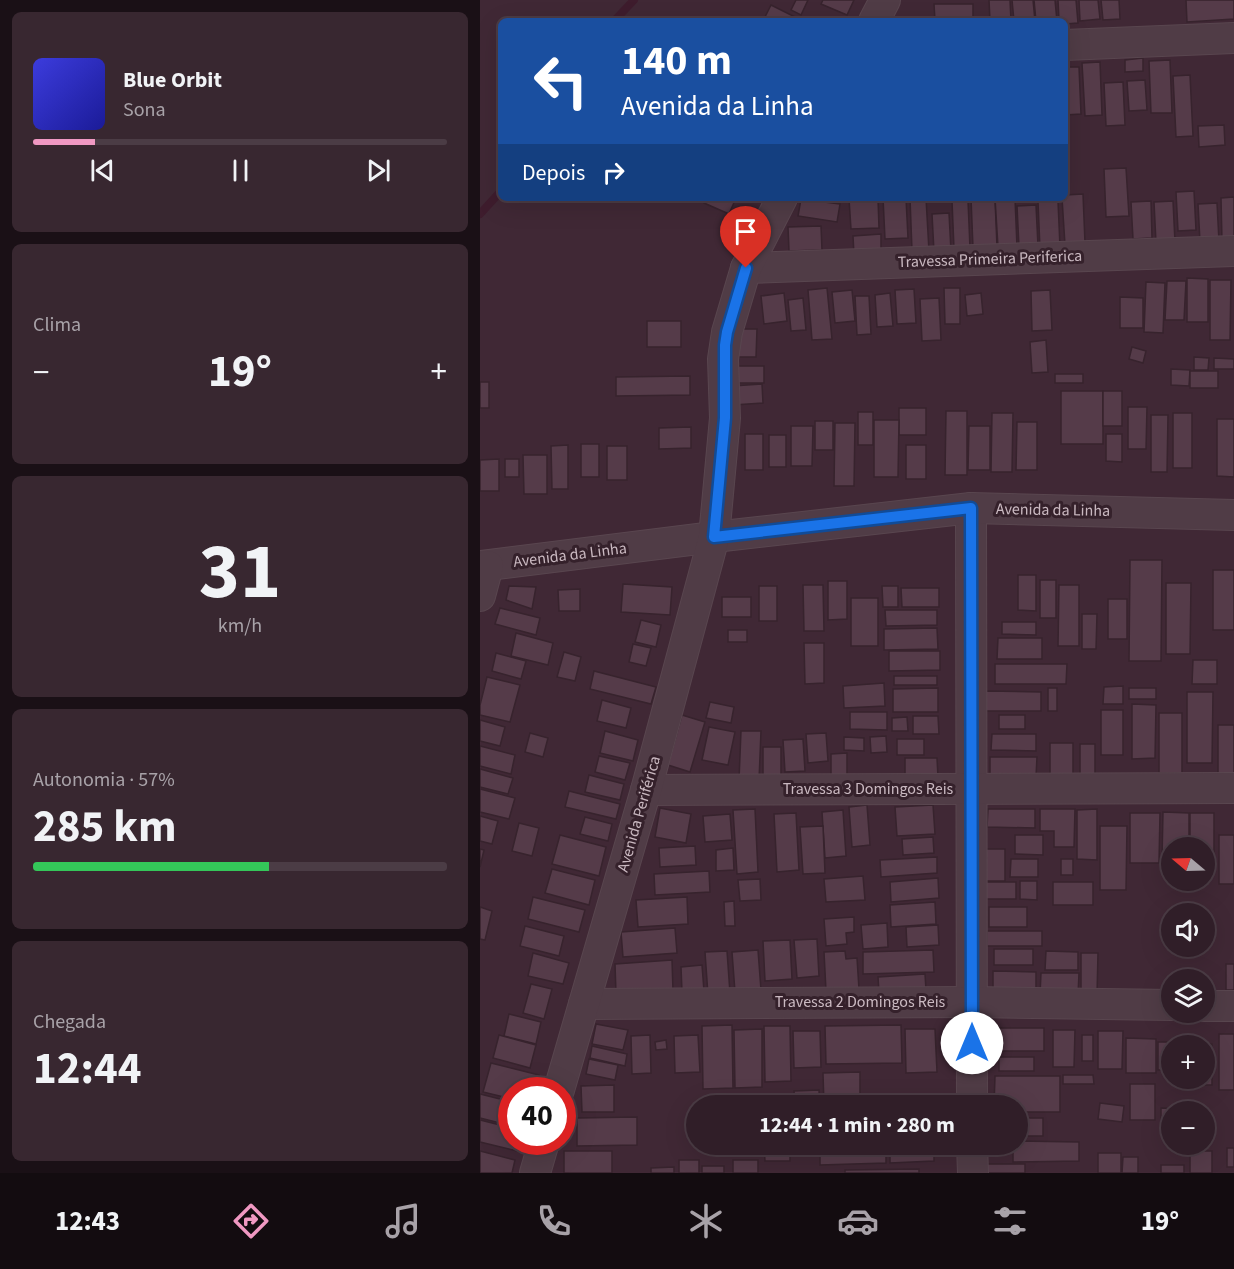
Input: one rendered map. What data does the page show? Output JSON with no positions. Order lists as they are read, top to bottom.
{
  "streets": {
    "street": [
      "Travessa Primeira Periferica",
      "Avenida da Linha",
      "Travessa 3 Domingos Reis",
      "Avenida Periférica",
      "Travessa 2 Domingos Reis"
    ]
  },
  "crossings": [
    ["Travessa Primeira Periferica", "Avenida Periférica"],
    ["Avenida da Linha", "Avenida Periférica"],
    ["Travessa 3 Domingos Reis", "Avenida Periférica"],
    ["Avenida Periférica", "Travessa 2 Domingos Reis"]
  ],
  "north": "left",
  "page": {
    "turn": ["140 m", "Avenida da Linha"],
    "song": ["Blue Orbit", "Sona"],
    "then": "Depois",
    "tile": [
      "Clima",
      ["31", "km/h"],
      ["Autonomia · 57%", "285 km"],
      ["Chegada", "12:44"]
    ],
    "heat": ["−", "19°", "+"],
    "map_buttons": ["+", "−"],
    "limit": "40",
    "trip": "12:44 · 1 min · 280 m",
    "tabs": ["12:43", "19°"]
  }
}
